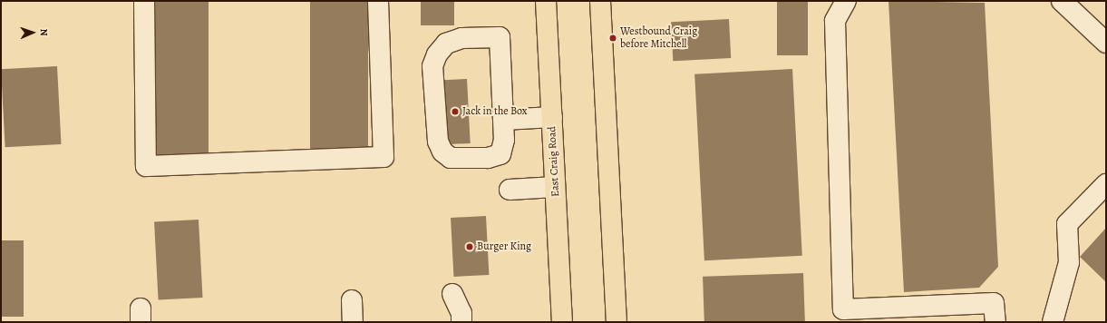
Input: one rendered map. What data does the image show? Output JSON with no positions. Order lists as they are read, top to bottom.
{
  "streets": {
    "main road": ["East Craig Road"]
  },
  "places": ["Westbound Craig before Mitchell", "Jack in the Box", "Burger King"],
  "north": "right"
}
